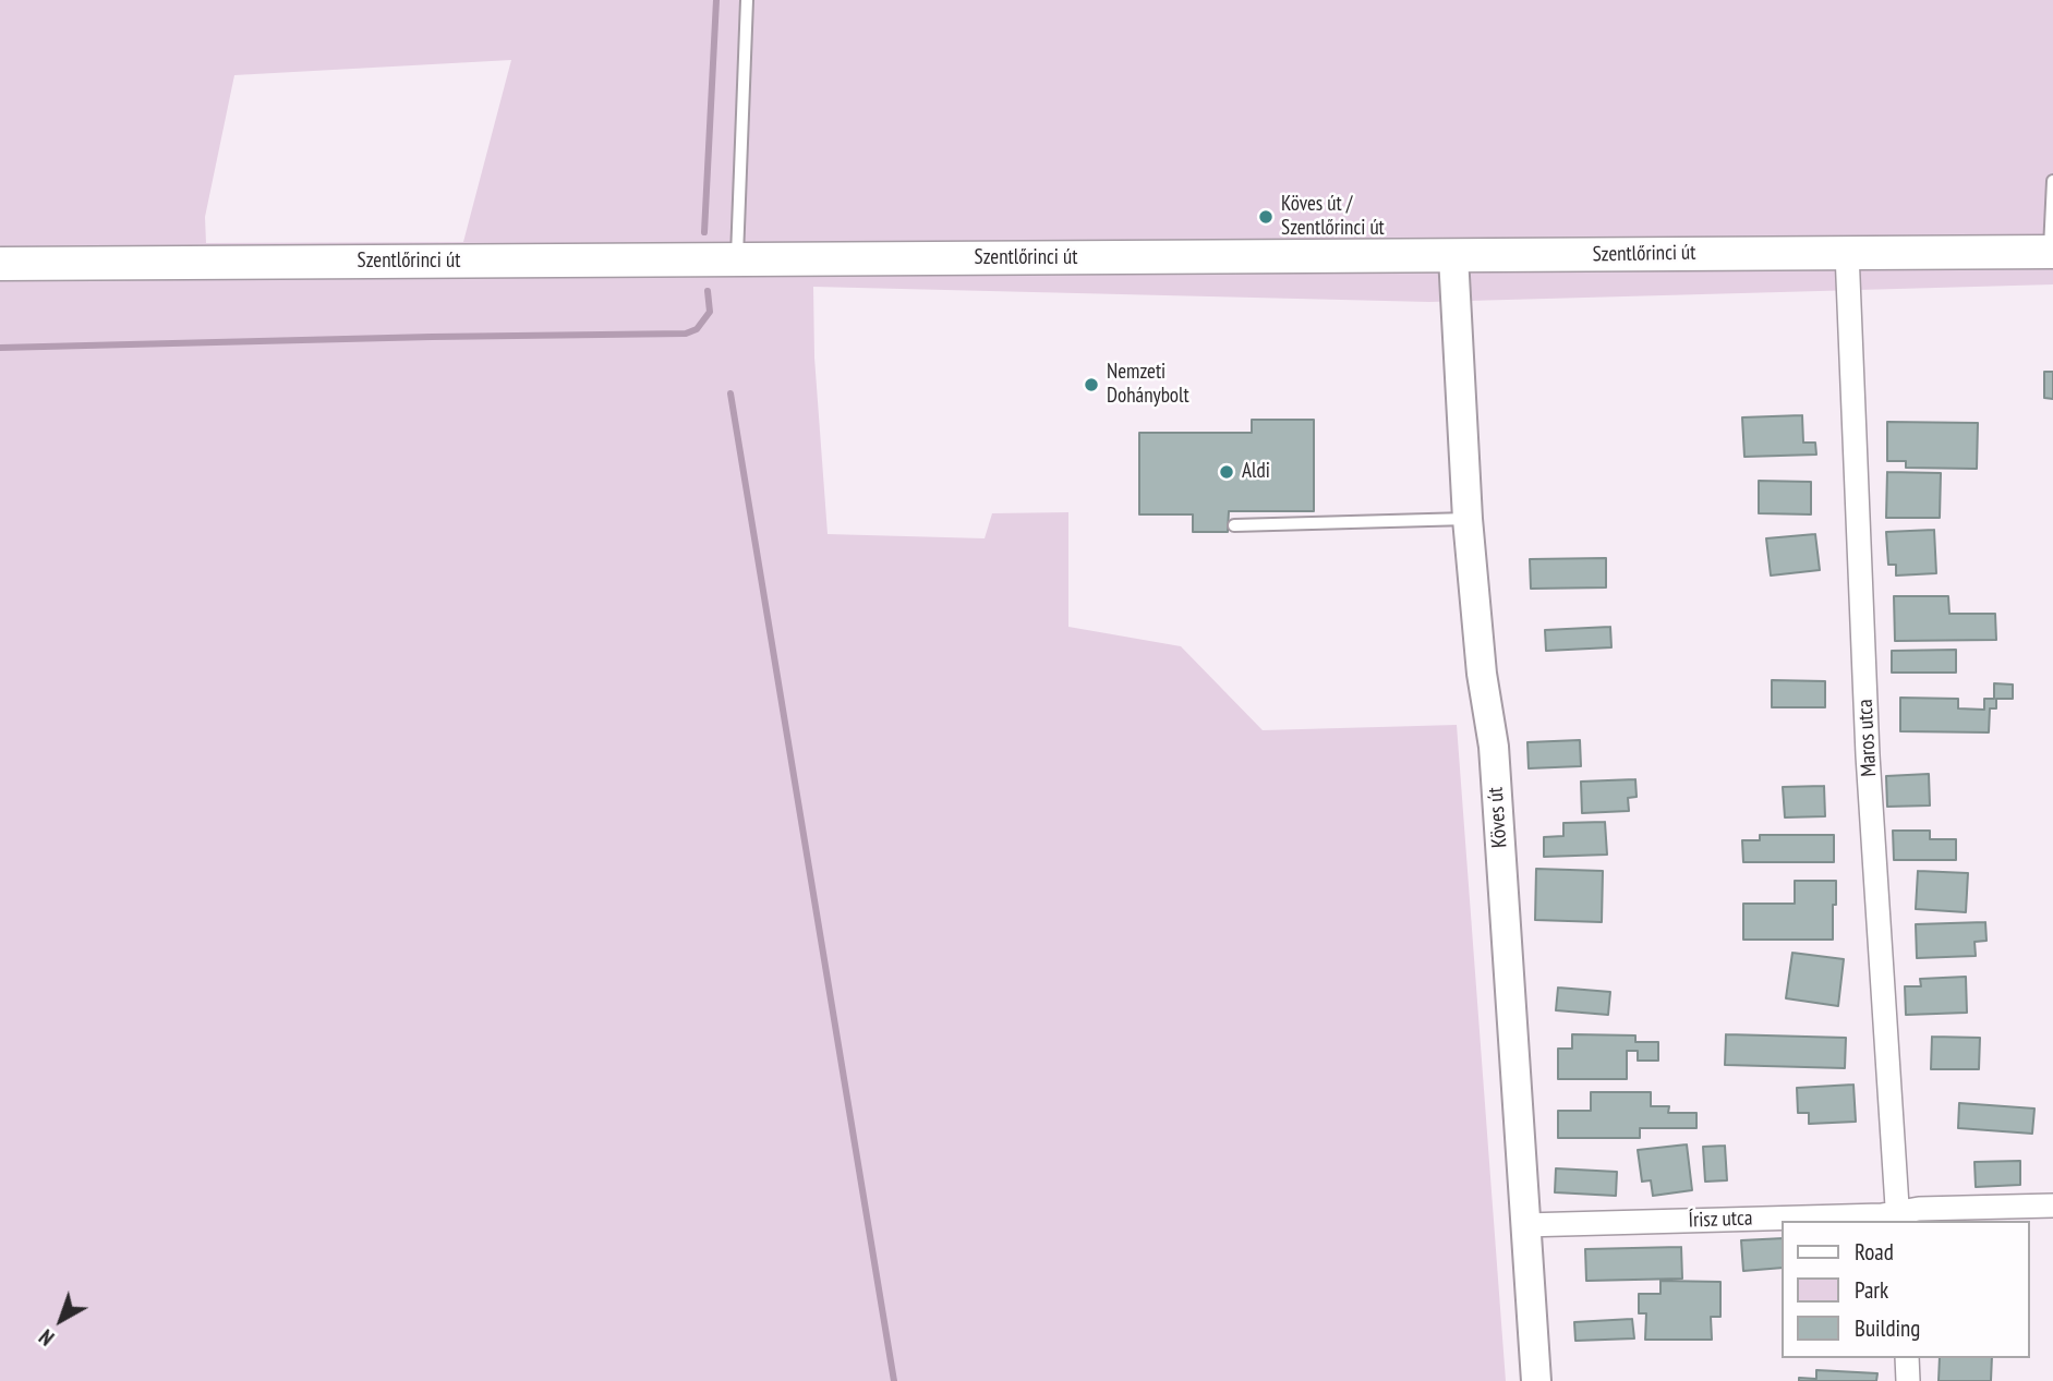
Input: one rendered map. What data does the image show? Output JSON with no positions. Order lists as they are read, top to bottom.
{
  "streets": {
    "main road": ["Szentlőrinci út"],
    "street": ["Maros utca", "Köves út", "Írisz utca"]
  },
  "crossings": [
    ["Szentlőrinci út", "Maros utca"],
    ["Szentlőrinci út", "Köves út"],
    ["Maros utca", "Írisz utca"],
    ["Köves út", "Írisz utca"]
  ],
  "places": ["Köves út / Szentlőrinci út", "Nemzeti Dohánybolt", "Aldi"],
  "legend": ["Road", "Park", "Building"],
  "north": "bottom left"
}
